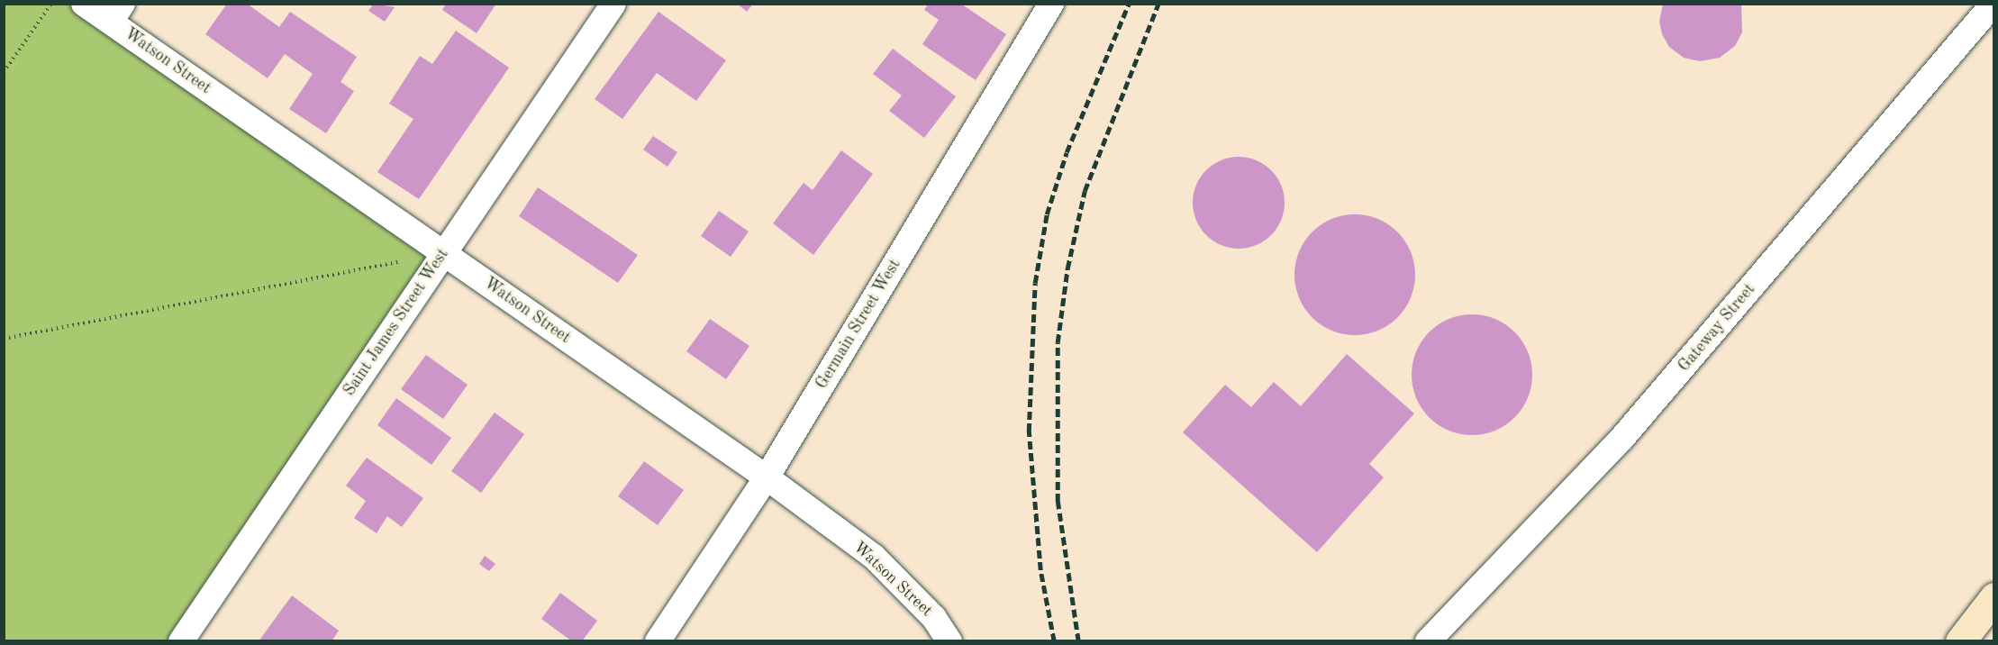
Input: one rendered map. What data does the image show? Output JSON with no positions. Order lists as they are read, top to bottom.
{
  "streets": {
    "street": [
      "Watson Street",
      "Saint James Street West",
      "Germain Street West",
      "Gateway Street"
    ]
  },
  "crossings": [
    ["Watson Street", "Saint James Street West"],
    ["Watson Street", "Germain Street West"]
  ]
}
